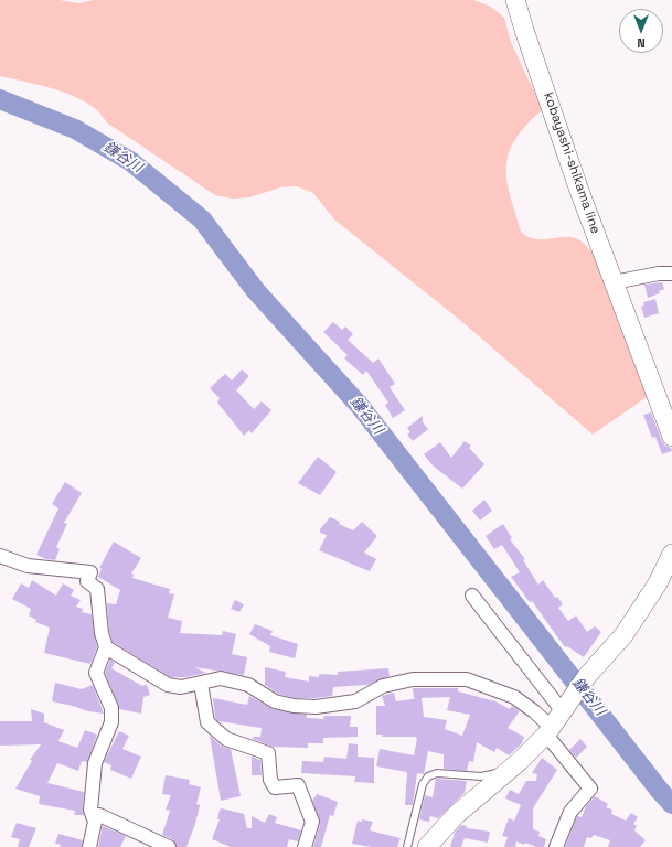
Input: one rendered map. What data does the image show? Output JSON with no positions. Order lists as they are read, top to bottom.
{
  "streets": {
    "main road": ["kobayashi-shikama line"]
  },
  "water": ["鎌谷川"],
  "north": "bottom"
}
